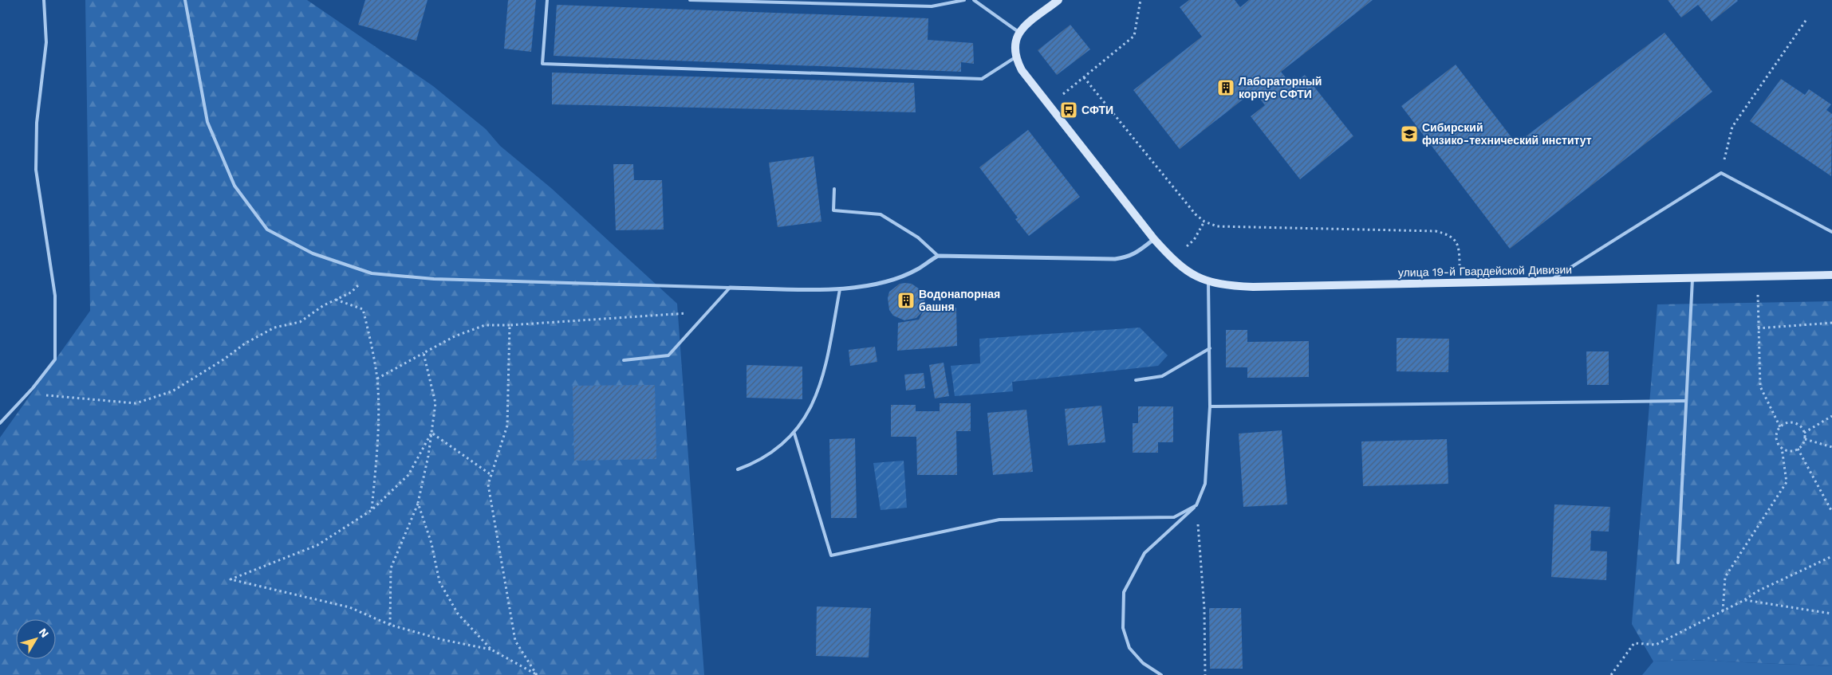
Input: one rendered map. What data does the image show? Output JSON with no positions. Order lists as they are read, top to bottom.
{
  "streets": {
    "street": ["улица 19-й Гвардейской Дивизии"]
  },
  "places": {
    "building": ["Лабораторный корпус СФТИ", "Водонапорная башня"],
    "bus stop": ["СФТИ"],
    "school or university": ["Сибирский физико-технический институт"]
  },
  "north": "top right"
}
